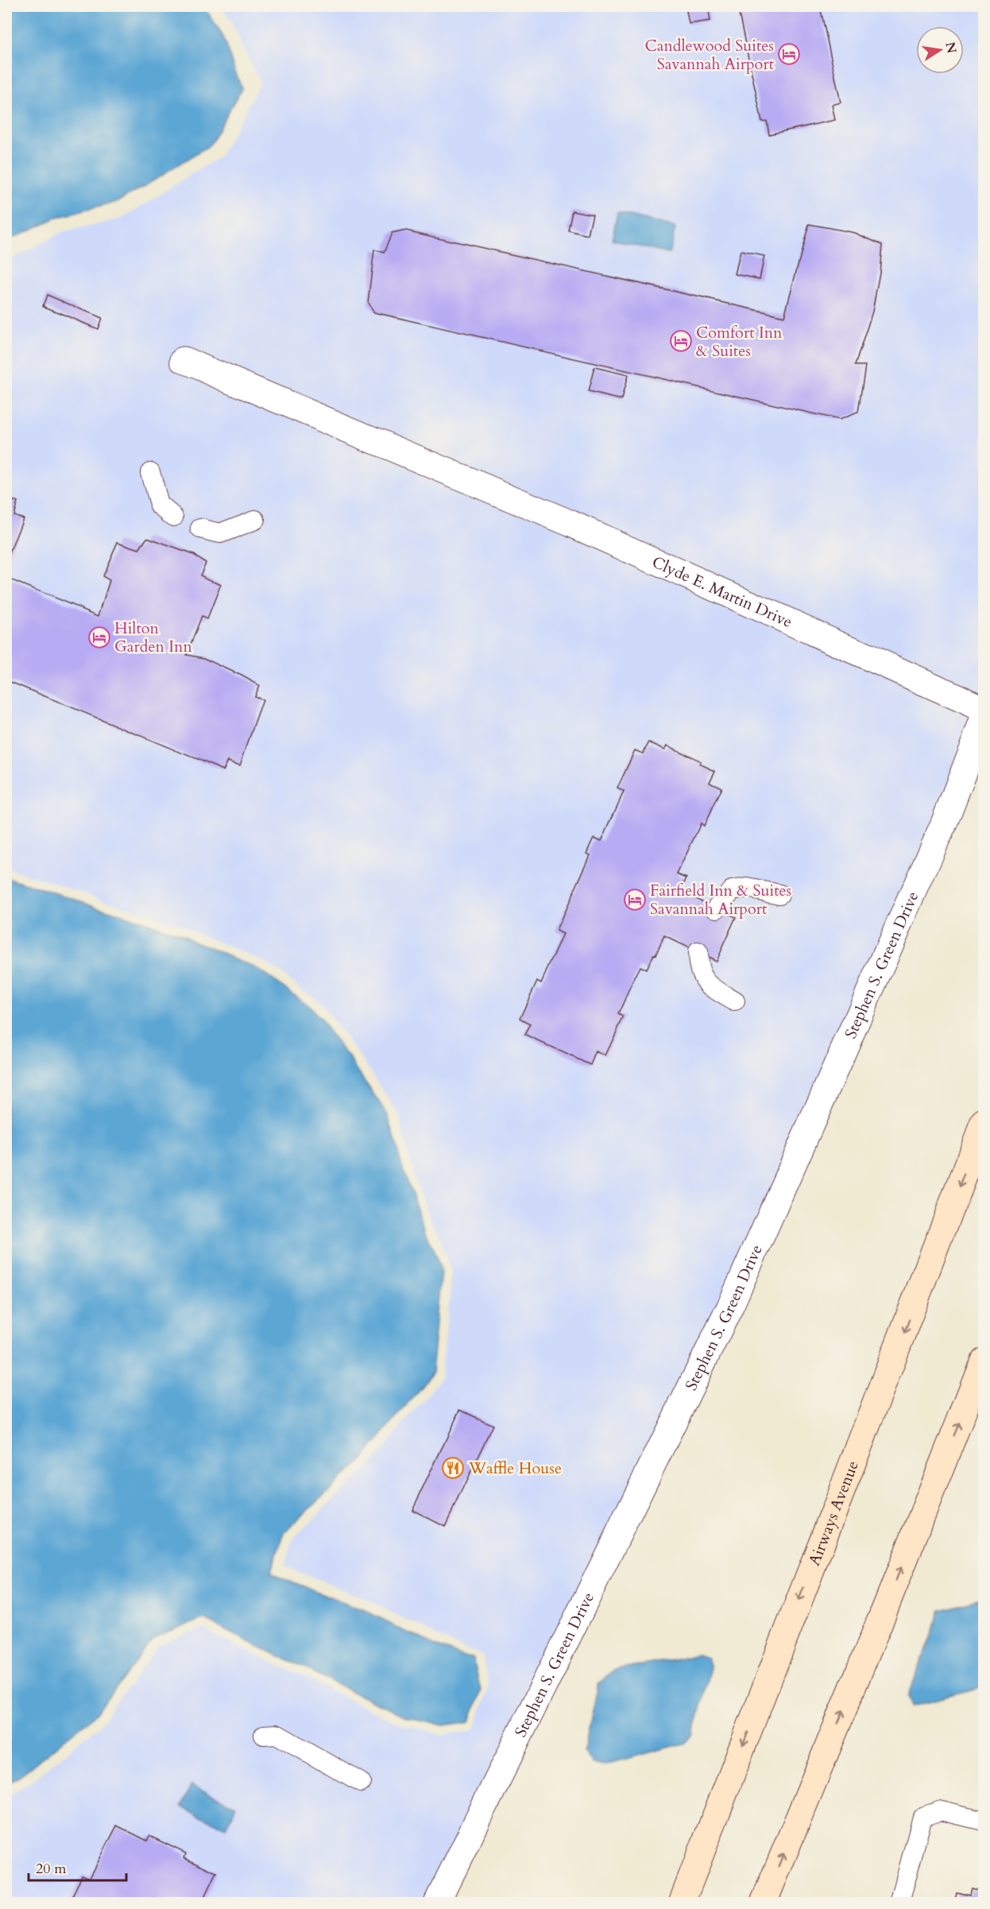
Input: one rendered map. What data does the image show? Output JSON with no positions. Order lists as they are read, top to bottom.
{
  "streets": {
    "main road": ["Airways Avenue"],
    "street": ["Clyde E. Martin Drive", "Stephen S. Green Drive"]
  },
  "places": {
    "hotel": [
      "Candlewood Suites Savannah Airport",
      "Comfort Inn & Suites",
      "Hilton Garden Inn",
      "Fairfield Inn & Suites Savannah Airport"
    ],
    "restaurant": ["Waffle House"]
  },
  "scale_bar": "20 m",
  "north": "right"
}
